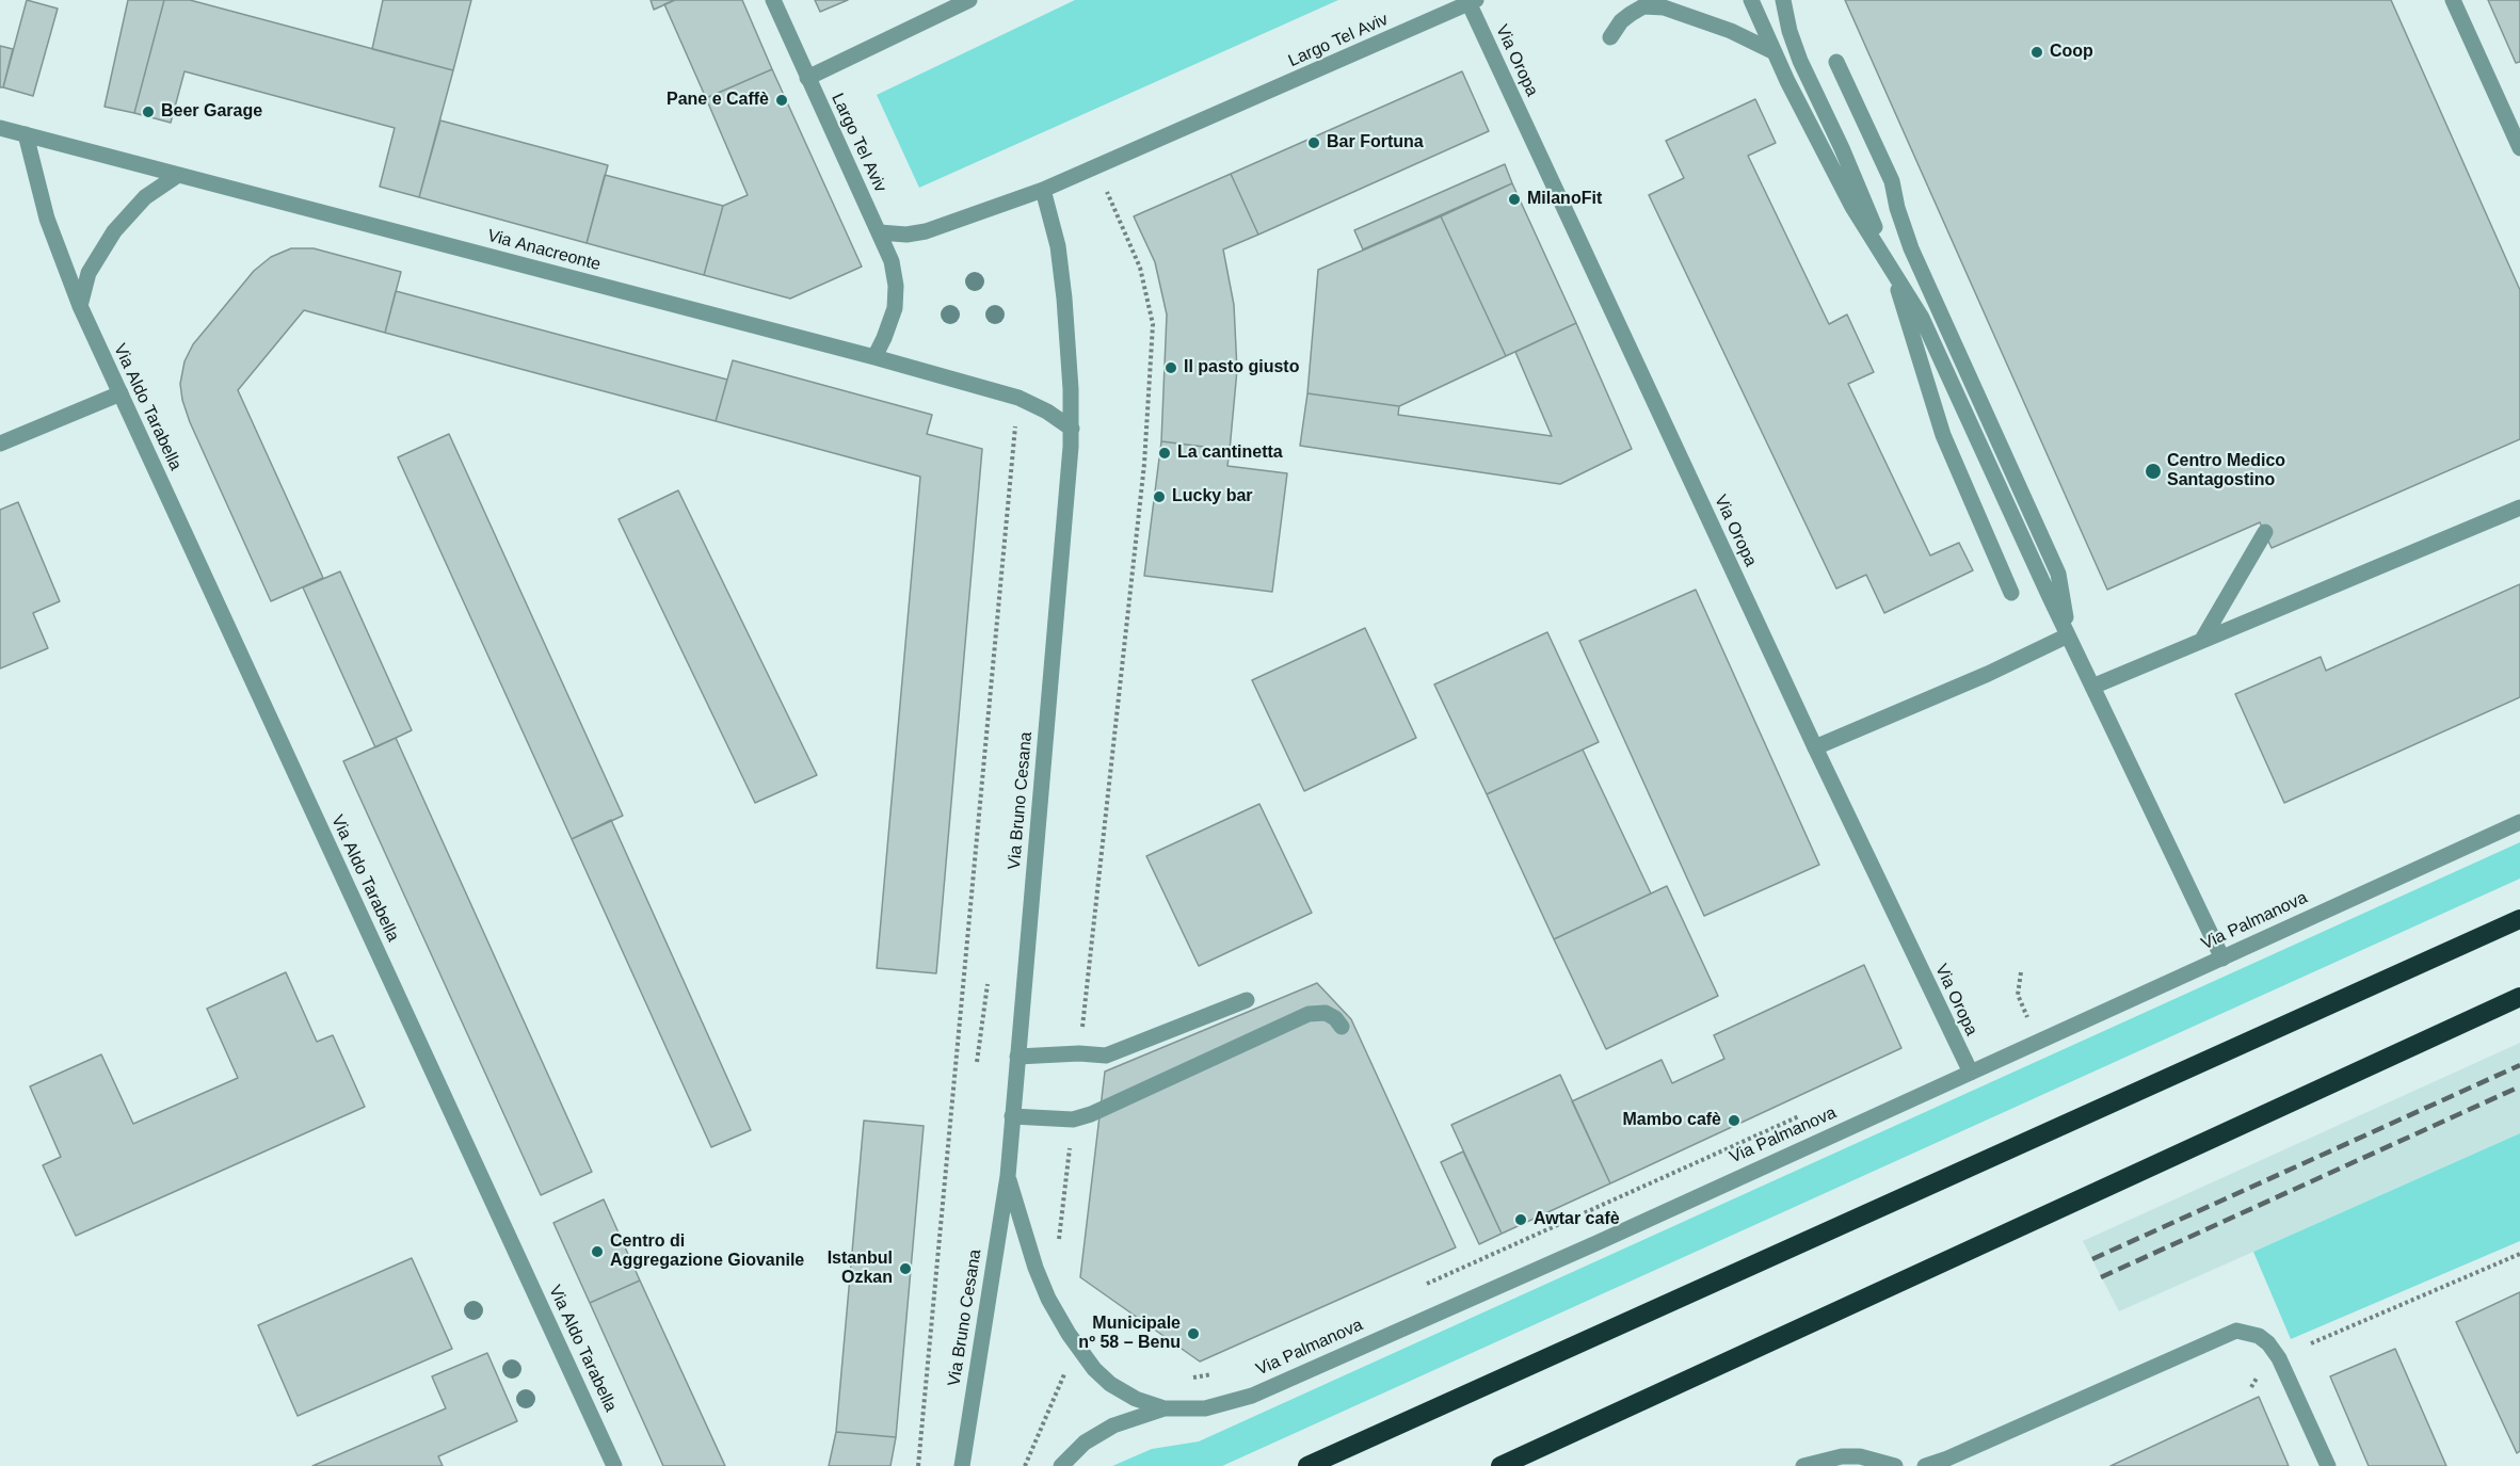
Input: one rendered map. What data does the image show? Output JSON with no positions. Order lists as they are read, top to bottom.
{
  "streets": {
    "street": [
      "Largo Tel Aviv",
      "Via Oropa",
      "Via Anacreonte",
      "Via Aldo Tarabella",
      "Via Bruno Cesana",
      "Via Palmanova"
    ]
  },
  "crossings": [
    ["Largo Tel Aviv", "Via Oropa"],
    ["Via Oropa", "Via Palmanova"],
    ["Via Anacreonte", "Via Aldo Tarabella"],
    ["Via Anacreonte", "Via Bruno Cesana"],
    ["Via Bruno Cesana", "Via Palmanova"]
  ],
  "places": [
    "Coop",
    "Pane e Caffè",
    "Beer Garage",
    "Bar Fortuna",
    "MilanoFit",
    "Il pasto giusto",
    "La cantinetta",
    "Centro Medico Santagostino",
    "Lucky bar",
    "Mambo cafè",
    "Awtar cafè",
    "Centro di Aggregazione Giovanile",
    "Istanbul Ozkan",
    "Municipale nº 58 – Benu"
  ]
}
